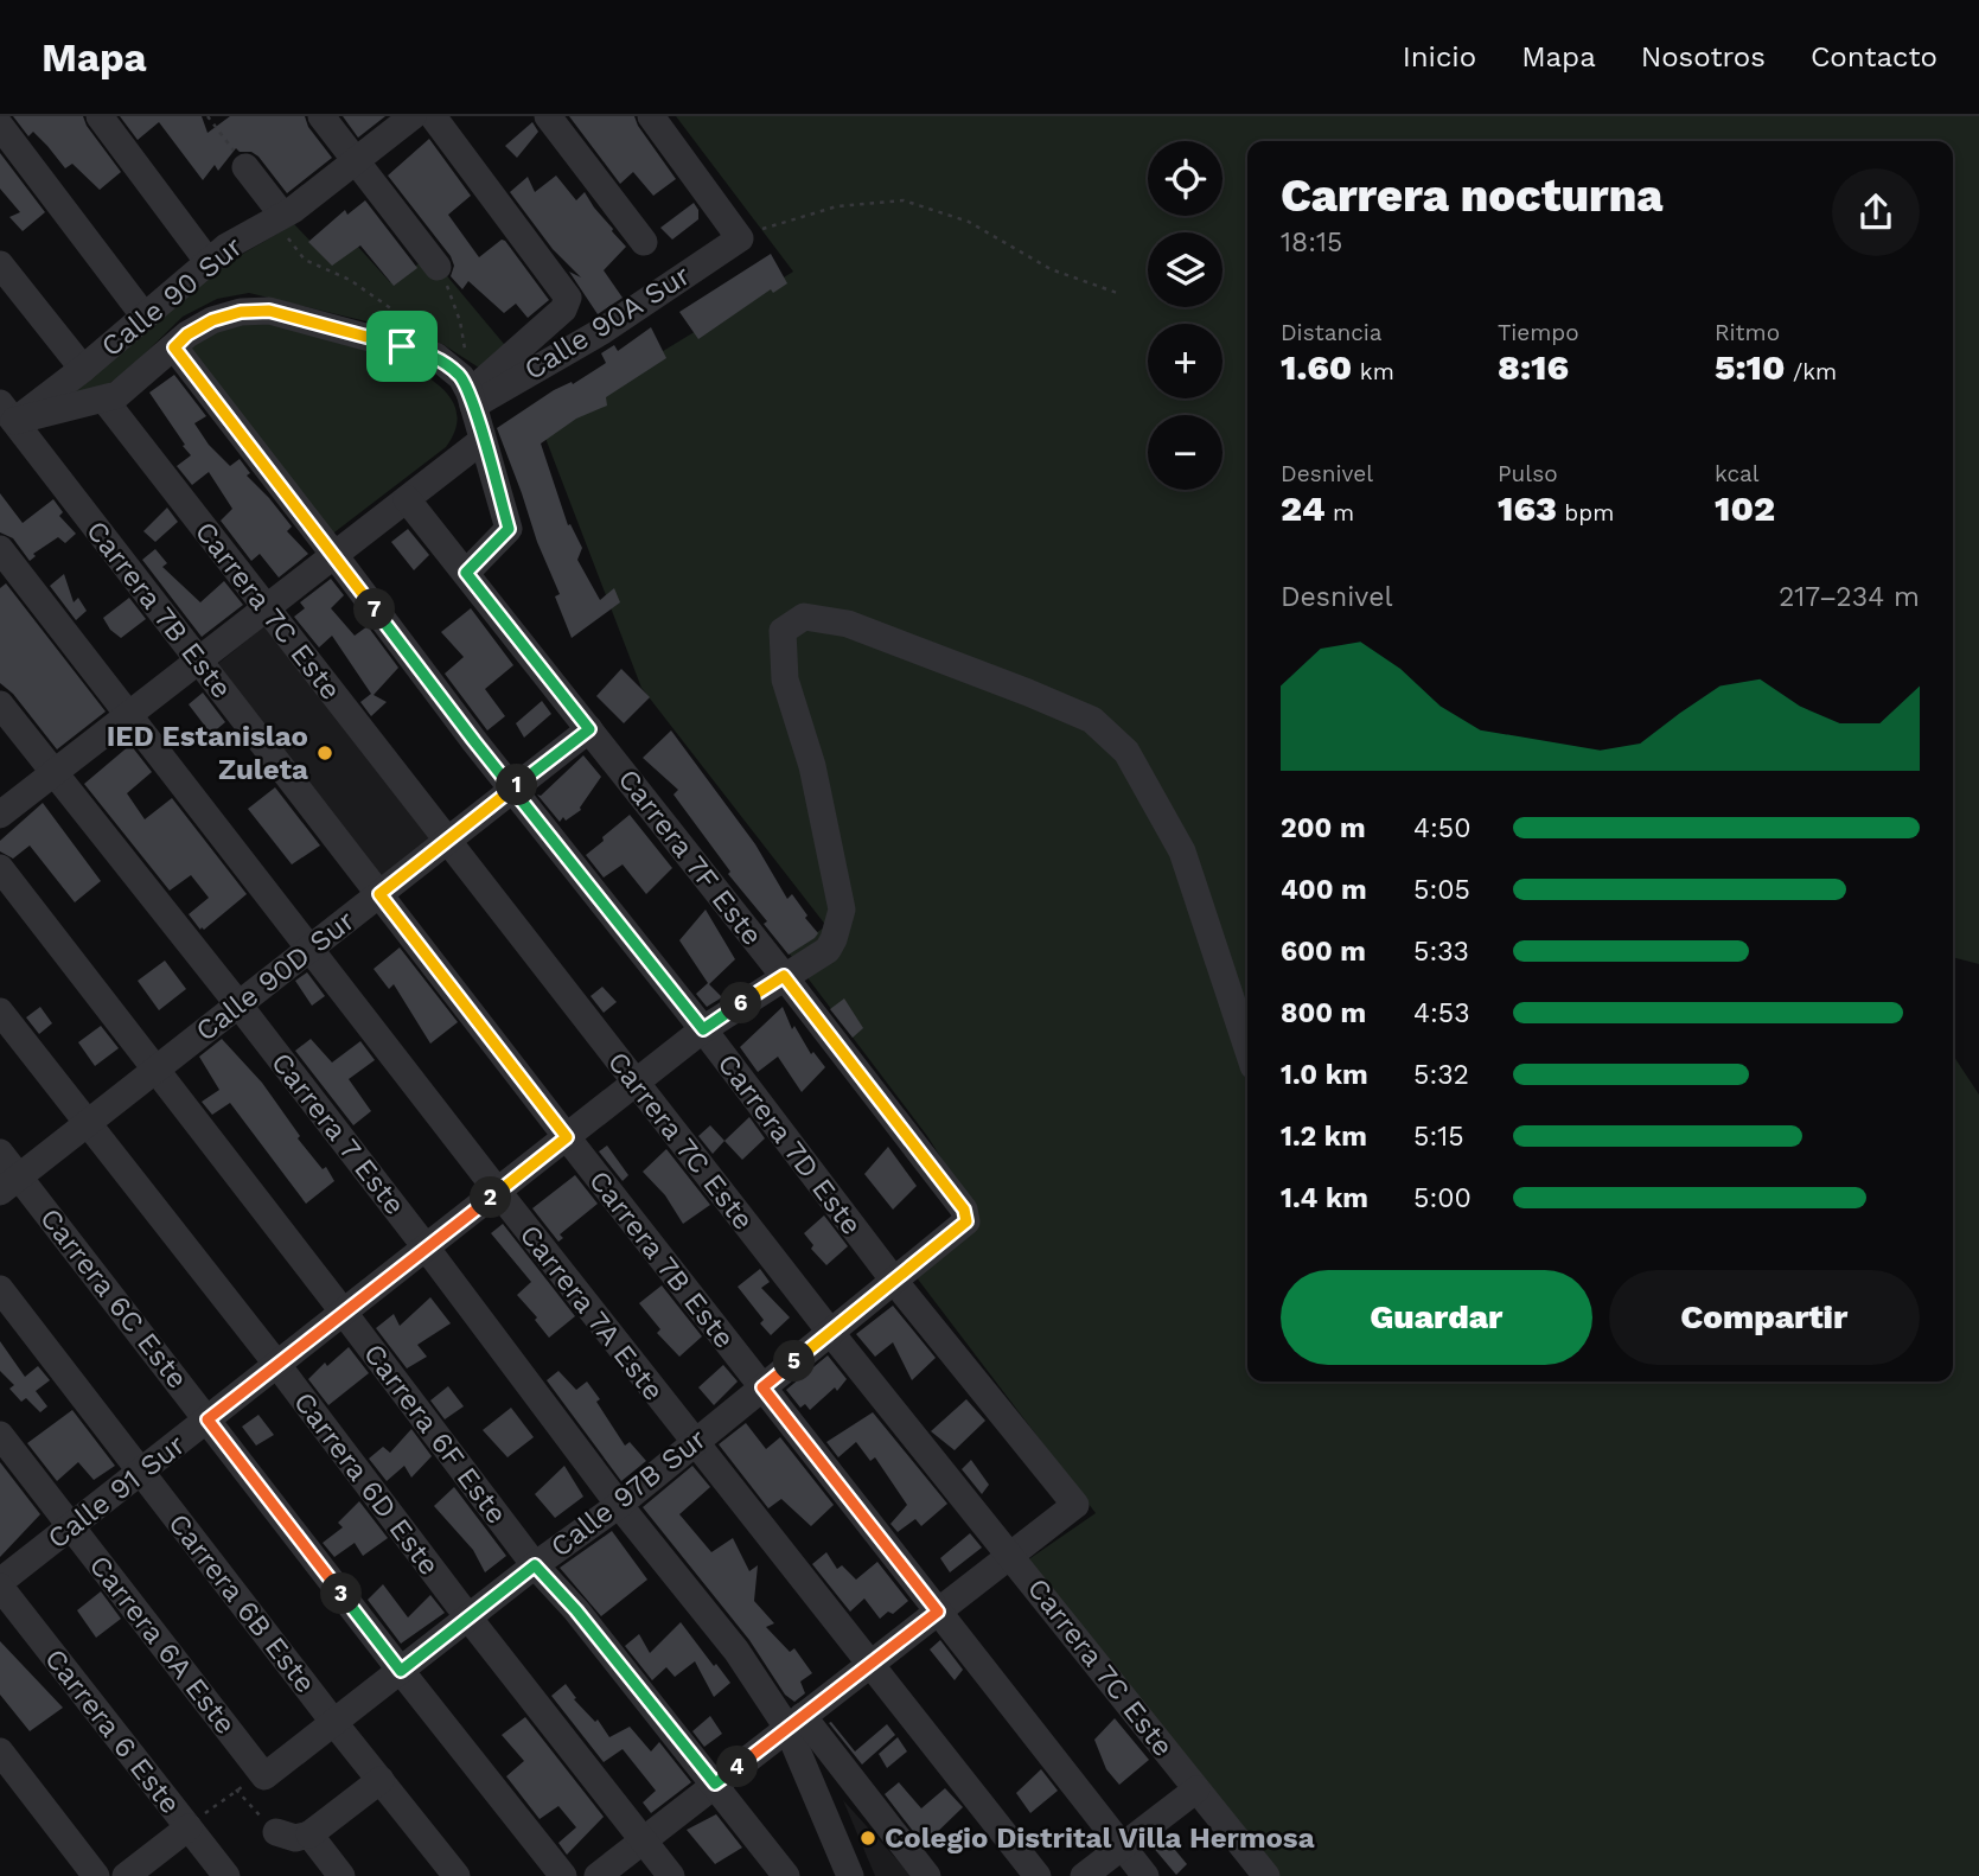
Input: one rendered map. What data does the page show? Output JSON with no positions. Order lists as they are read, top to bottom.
{
  "streets": {
    "street": [
      "Calle 90 Sur",
      "Calle 90A Sur",
      "Carrera 7B Este",
      "Carrera 7C Este",
      "Carrera 7F Este",
      "Calle 90D Sur",
      "Carrera 7 Este",
      "Carrera 7D Este",
      "Carrera 6C Este",
      "Carrera 7A Este",
      "Carrera 6F Este",
      "Carrera 6D Este",
      "Calle 91 Sur",
      "Calle 97B Sur",
      "Carrera 6B Este",
      "Carrera 6A Este",
      "Carrera 6 Este"
    ]
  },
  "crossings": [
    ["Calle 90 Sur", "Calle 90A Sur"],
    ["Calle 90 Sur", "Carrera 7B Este"],
    ["Calle 90 Sur", "Carrera 7C Este"],
    ["Calle 90 Sur", "Carrera 7D Este"],
    ["Carrera 7B Este", "Calle 90D Sur"],
    ["Carrera 7B Este", "Calle 91 Sur"],
    ["Carrera 7B Este", "Calle 97B Sur"],
    ["Carrera 7C Este", "Calle 90D Sur"],
    ["Carrera 7C Este", "Carrera 7D Este"],
    ["Carrera 7C Este", "Calle 91 Sur"],
    ["Carrera 7C Este", "Calle 97B Sur"],
    ["Carrera 7F Este", "Calle 90D Sur"],
    ["Carrera 7F Este", "Calle 91 Sur"],
    ["Carrera 7F Este", "Calle 97B Sur"],
    ["Calle 90D Sur", "Carrera 7 Este"],
    ["Calle 90D Sur", "Carrera 7D Este"],
    ["Calle 90D Sur", "Carrera 6C Este"],
    ["Calle 90D Sur", "Carrera 7A Este"],
    ["Calle 90D Sur", "Carrera 6F Este"],
    ["Calle 90D Sur", "Carrera 6D Este"],
    ["Carrera 7 Este", "Calle 91 Sur"],
    ["Carrera 7 Este", "Calle 97B Sur"],
    ["Carrera 7D Este", "Calle 91 Sur"],
    ["Carrera 7D Este", "Calle 97B Sur"],
    ["Carrera 6C Este", "Calle 91 Sur"],
    ["Carrera 6C Este", "Calle 97B Sur"],
    ["Carrera 7A Este", "Calle 91 Sur"],
    ["Carrera 7A Este", "Calle 97B Sur"],
    ["Carrera 6F Este", "Calle 91 Sur"],
    ["Carrera 6F Este", "Calle 97B Sur"],
    ["Carrera 6D Este", "Calle 91 Sur"],
    ["Carrera 6D Este", "Calle 97B Sur"],
    ["Calle 91 Sur", "Carrera 6B Este"],
    ["Calle 91 Sur", "Carrera 6A Este"],
    ["Calle 91 Sur", "Carrera 6 Este"],
    ["Calle 97B Sur", "Carrera 6B Este"],
    ["Calle 97B Sur", "Carrera 6A Este"]
  ],
  "places": ["IED Estanislao Zuleta", "Colegio Distrital Villa Hermosa"],
  "page": {
    "header": "Mapa",
    "nav": [
      "Inicio",
      "Mapa",
      "Nosotros",
      "Contacto"
    ],
    "map_buttons": ["+", "−"],
    "heading": ["Carrera nocturna", "18:15"],
    "stats": [
      ["Distancia", "1.60 km"],
      ["Tiempo", "8:16"],
      ["Ritmo", "5:10 /km"],
      ["Desnivel", "24 m"],
      ["Pulso", "163 bpm"],
      ["kcal", "102"]
    ],
    "chart": ["Desnivel", "217–234 m"],
    "pins": [
      "7",
      "1",
      "6",
      "2",
      "5",
      "3",
      "4"
    ],
    "list": [
      {
        "name": "200 m",
        "note": "4:50"
      },
      {
        "name": "400 m",
        "note": "5:05"
      },
      {
        "name": "600 m",
        "note": "5:33"
      },
      {
        "name": "800 m",
        "note": "4:53"
      },
      {
        "name": "1.0 km",
        "note": "5:32"
      },
      {
        "name": "1.2 km",
        "note": "5:15"
      },
      {
        "name": "1.4 km",
        "note": "5:00"
      }
    ],
    "buttons": ["Guardar", "Compartir"]
  }
}
